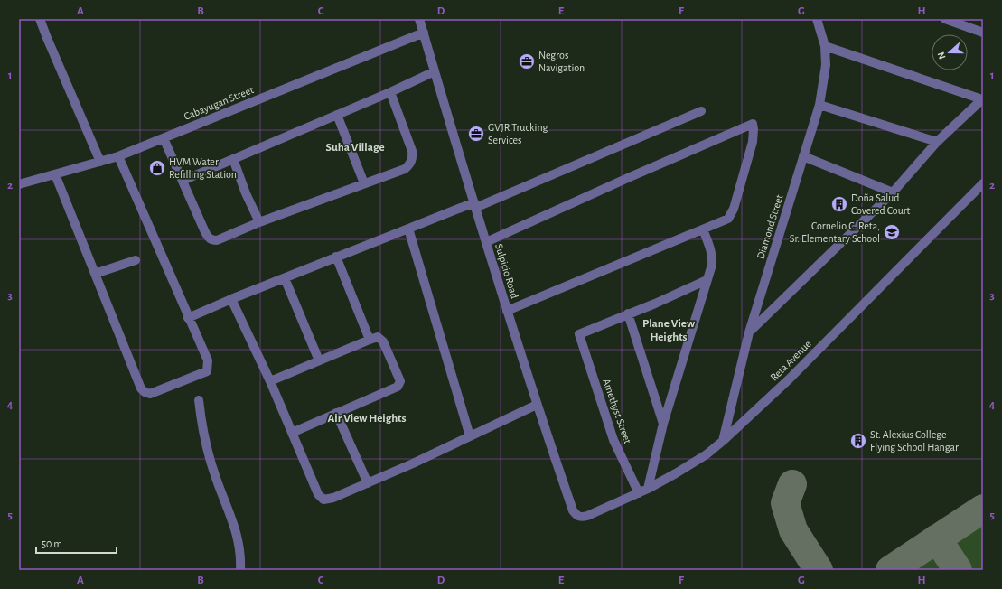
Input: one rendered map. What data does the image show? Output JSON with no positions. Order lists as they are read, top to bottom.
{
  "streets": {
    "street": [
      "Cabayugan Street",
      "Diamond Street",
      "Sulpicio Road",
      "Reta Avenue",
      "Amethyst Street"
    ]
  },
  "crossings": [
    ["Cabayugan Street", "Sulpicio Road"],
    ["Diamond Street", "Reta Avenue"],
    ["Sulpicio Road", "Reta Avenue"],
    ["Reta Avenue", "Amethyst Street"]
  ],
  "districts": ["Suha Village", "Plane View Heights", "Air View Heights"],
  "places": {
    "office": ["Negros Navigation", "GVJR Trucking Services"],
    "shop": ["HVM Water Refilling Station"],
    "building": ["Doña Salud Covered Court", "St. Alexius College Flying School Hangar"],
    "school or university": ["Cornelio C. Reta, Sr. Elementary School"]
  },
  "scale_bar": "50 m",
  "north": "left",
  "grid": {
    "columns": [
      "A",
      "B",
      "C",
      "D",
      "E",
      "F",
      "G",
      "H"
    ],
    "rows": [
      "1",
      "2",
      "3",
      "4",
      "5"
    ]
  }
}
